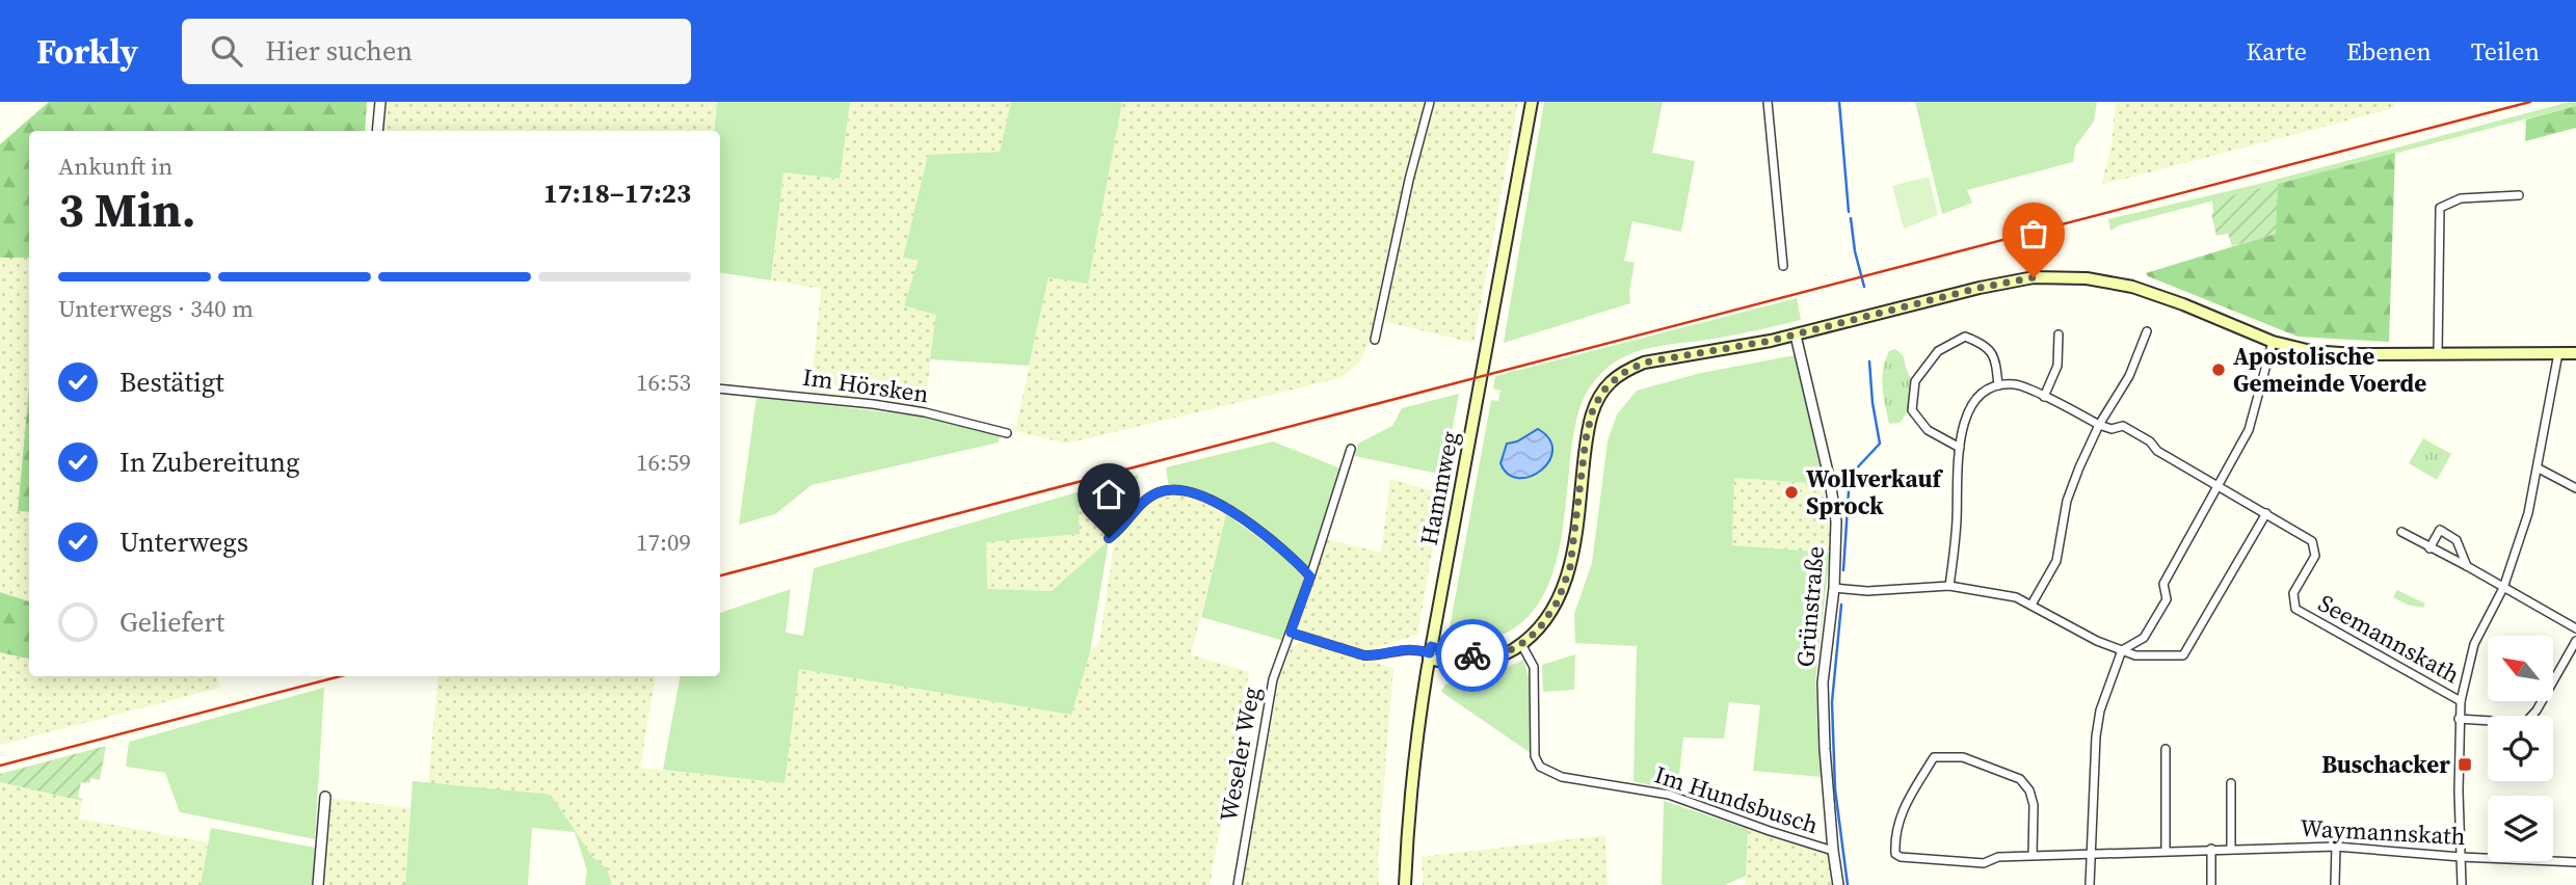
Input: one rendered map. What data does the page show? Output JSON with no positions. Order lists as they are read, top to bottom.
{
  "streets": {
    "main road": ["Hammweg"],
    "street": [
      "Im Hörsken",
      "Grünstraße",
      "Seemannskath",
      "Weseler Weg",
      "Im Hundsbusch",
      "Waymannskath"
    ]
  },
  "crossings": [
    ["Grünstraße", "Im Hundsbusch"]
  ],
  "places": {
    "other": ["Apostolische Gemeinde Voerde", "Wollverkauf Sprock"],
    "transit": ["Buschacker"]
  },
  "north": "top left",
  "page": {
    "header": "Forkly",
    "search": "Hier suchen",
    "nav": ["Karte", "Ebenen", "Teilen"],
    "heading": ["3 Min.", "Ankunft in", "17:18–17:23"],
    "bar": "Unterwegs · 340 m",
    "list": [
      ["Bestätigt", "16:53"],
      ["In Zubereitung", "16:59"],
      ["Unterwegs", "17:09"],
      "Geliefert"
    ]
  }
}
